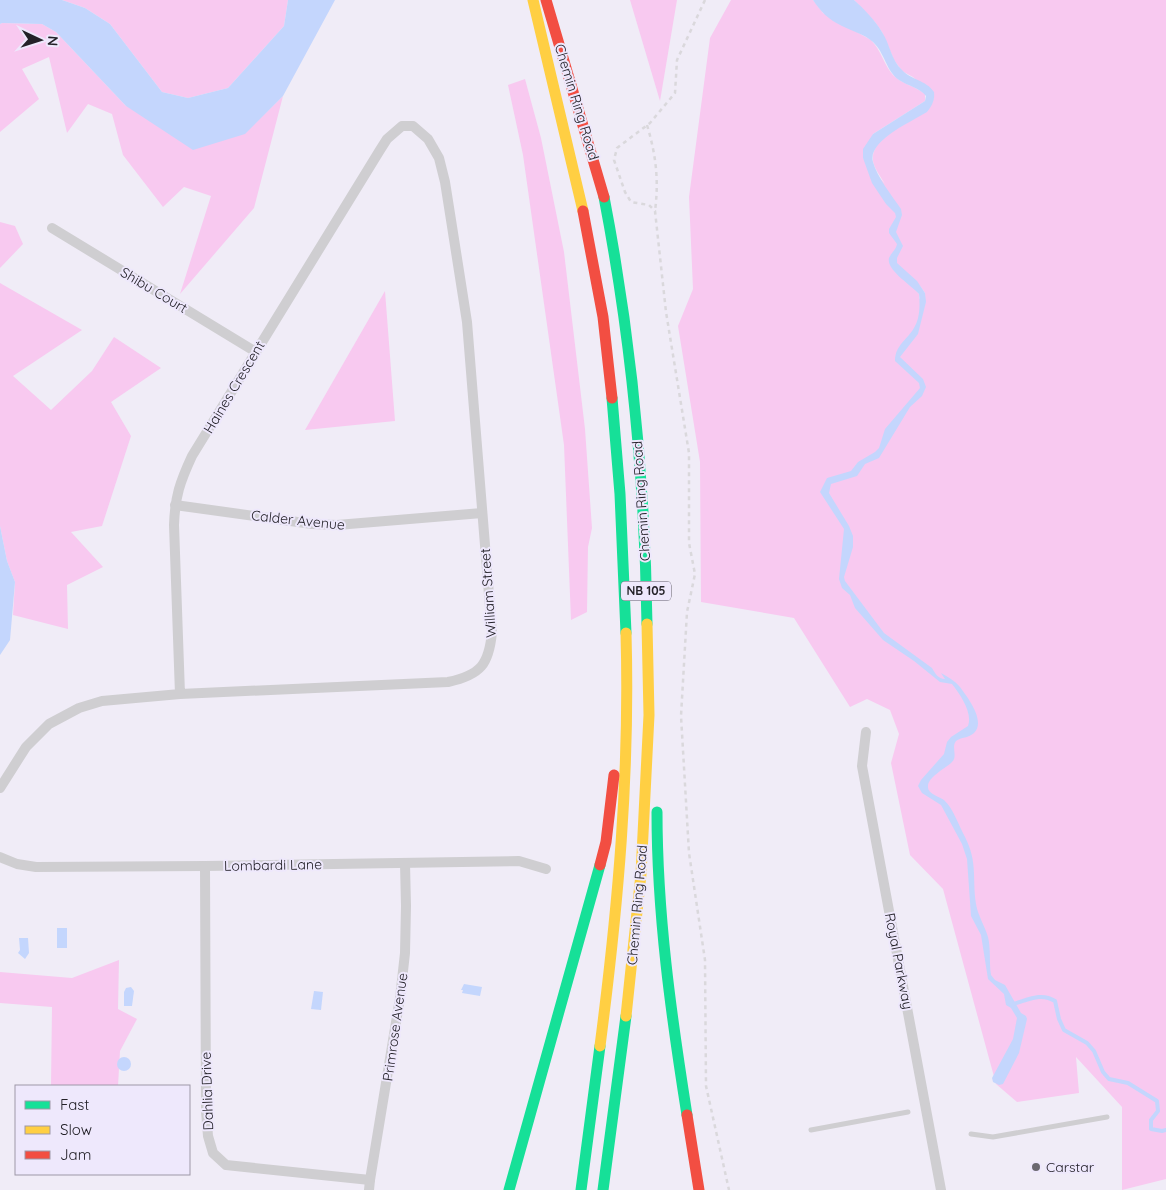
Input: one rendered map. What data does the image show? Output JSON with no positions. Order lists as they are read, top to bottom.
{
  "streets": {
    "highway": ["Chemin Ring Road", "NB 105"],
    "street": [
      "Shibu Court",
      "Haines Crescent",
      "Calder Avenue",
      "William Street",
      "Lombardi Lane",
      "Royal Parkway",
      "Primrose Avenue",
      "Dahlia Drive"
    ]
  },
  "crossings": [
    ["Shibu Court", "Haines Crescent"],
    ["Haines Crescent", "Calder Avenue"],
    ["Haines Crescent", "William Street"],
    ["Calder Avenue", "William Street"],
    ["Lombardi Lane", "Primrose Avenue"],
    ["Lombardi Lane", "Dahlia Drive"],
    ["Primrose Avenue", "Dahlia Drive"]
  ],
  "places": ["Carstar"],
  "legend": ["Fast", "Slow", "Jam"],
  "north": "right"
}
